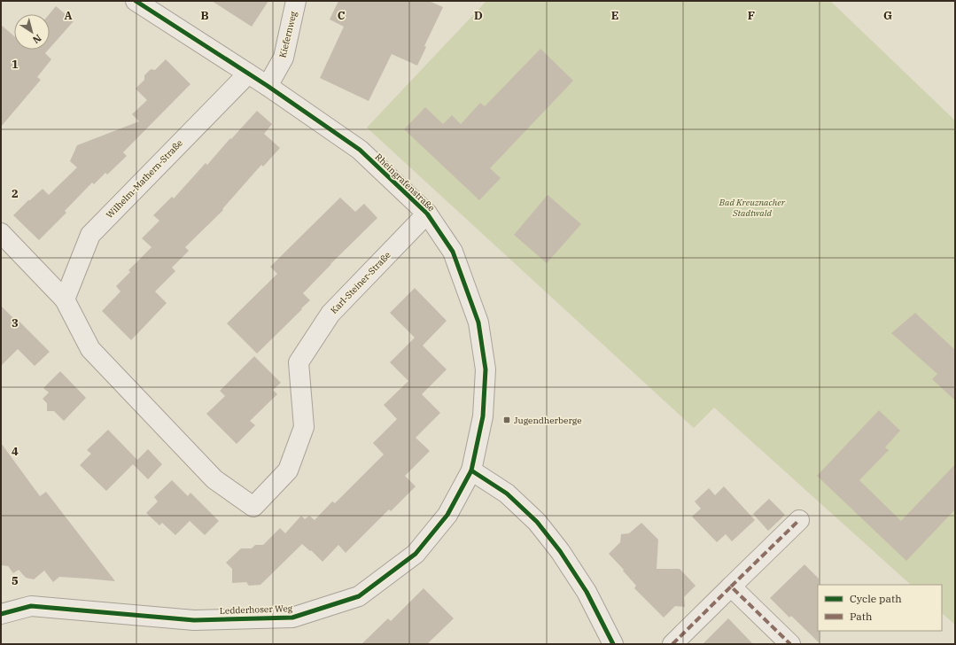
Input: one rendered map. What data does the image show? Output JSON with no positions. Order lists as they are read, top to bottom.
{
  "streets": {
    "street": [
      "Kiefernweg",
      "Wilhelm-Mathern-Straße",
      "Rheingrafenstraße",
      "Karl-Steiner-Straße",
      "Ledderhoser Weg"
    ]
  },
  "crossings": [
    ["Kiefernweg", "Rheingrafenstraße"],
    ["Wilhelm-Mathern-Straße", "Rheingrafenstraße"],
    ["Wilhelm-Mathern-Straße", "Karl-Steiner-Straße"],
    ["Rheingrafenstraße", "Karl-Steiner-Straße"],
    ["Rheingrafenstraße", "Ledderhoser Weg"]
  ],
  "parks": ["Bad Kreuznacher Stadtwald"],
  "places": {
    "transit": ["Jugendherberge"]
  },
  "legend": ["Cycle path", "Path"],
  "north": "bottom right",
  "grid": {
    "columns": [
      "A",
      "B",
      "C",
      "D",
      "E",
      "F",
      "G"
    ],
    "rows": [
      "1",
      "2",
      "3",
      "4",
      "5"
    ]
  }
}
